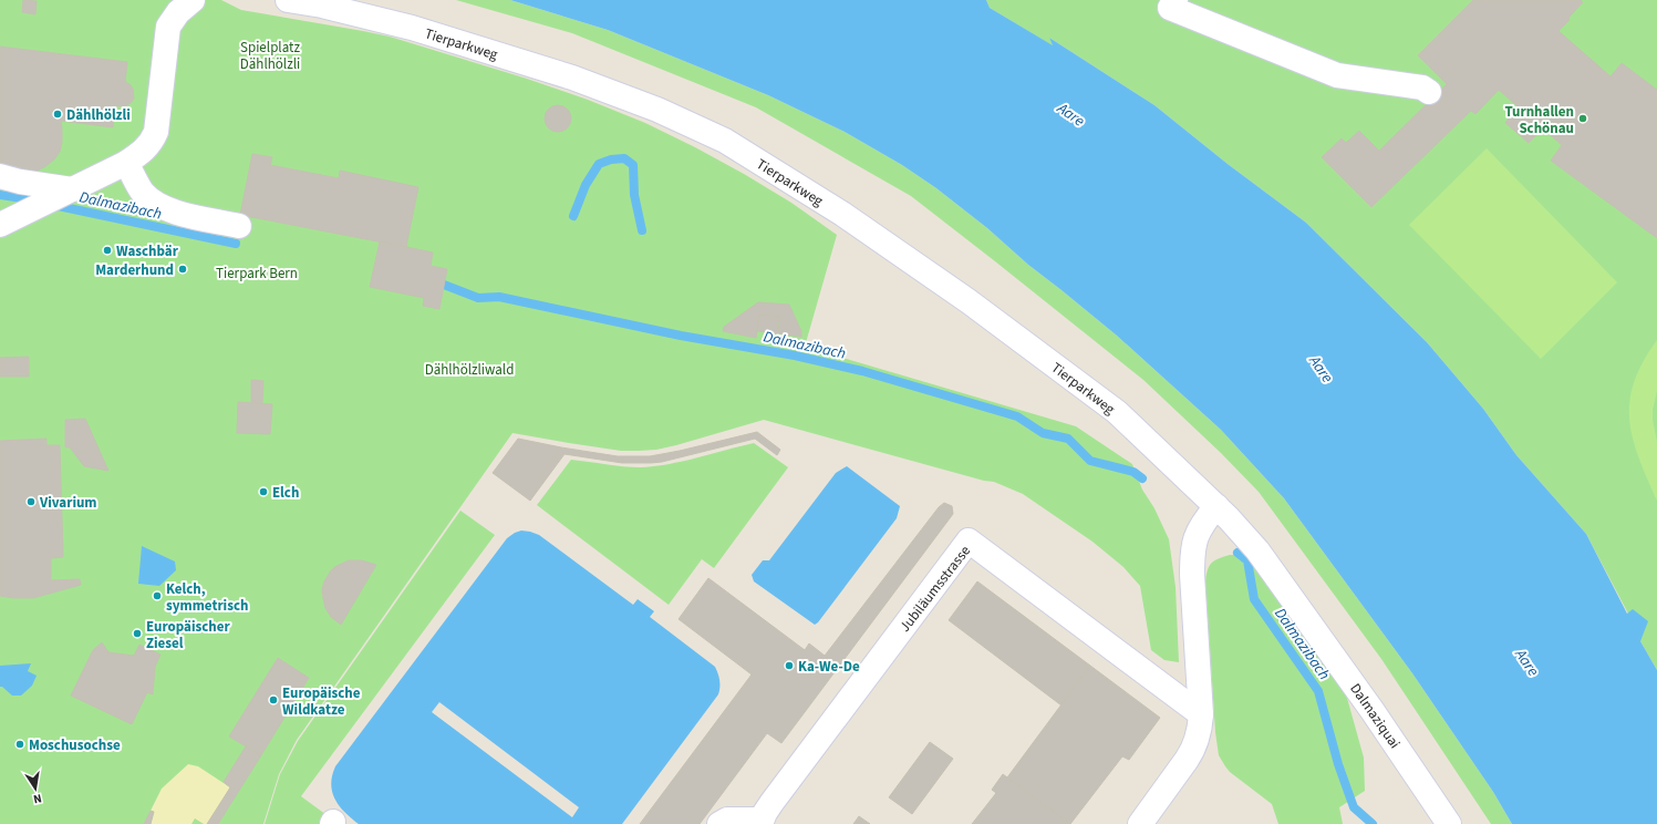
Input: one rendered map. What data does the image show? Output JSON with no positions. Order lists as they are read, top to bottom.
{
  "streets": {
    "street": ["Tierparkweg", "Jubiläumsstrasse", "Dalmaziquai"]
  },
  "crossings": [
    ["Tierparkweg", "Dalmaziquai"]
  ],
  "water": ["Aare", "Dalmazibach"],
  "parks": ["Spielplatz Dählhölzli", "Tierpark Bern", "Dählhölzliwald"],
  "places": [
    "Dählhölzli",
    "Turnhallen Schönau",
    "Waschbär",
    "Marderhund",
    "Elch",
    "Vivarium",
    "Kelch, symmetrisch",
    "Europäischer Ziesel",
    "Ka-We-De",
    "Europäische Wildkatze",
    "Moschusochse"
  ],
  "north": "bottom"
}
